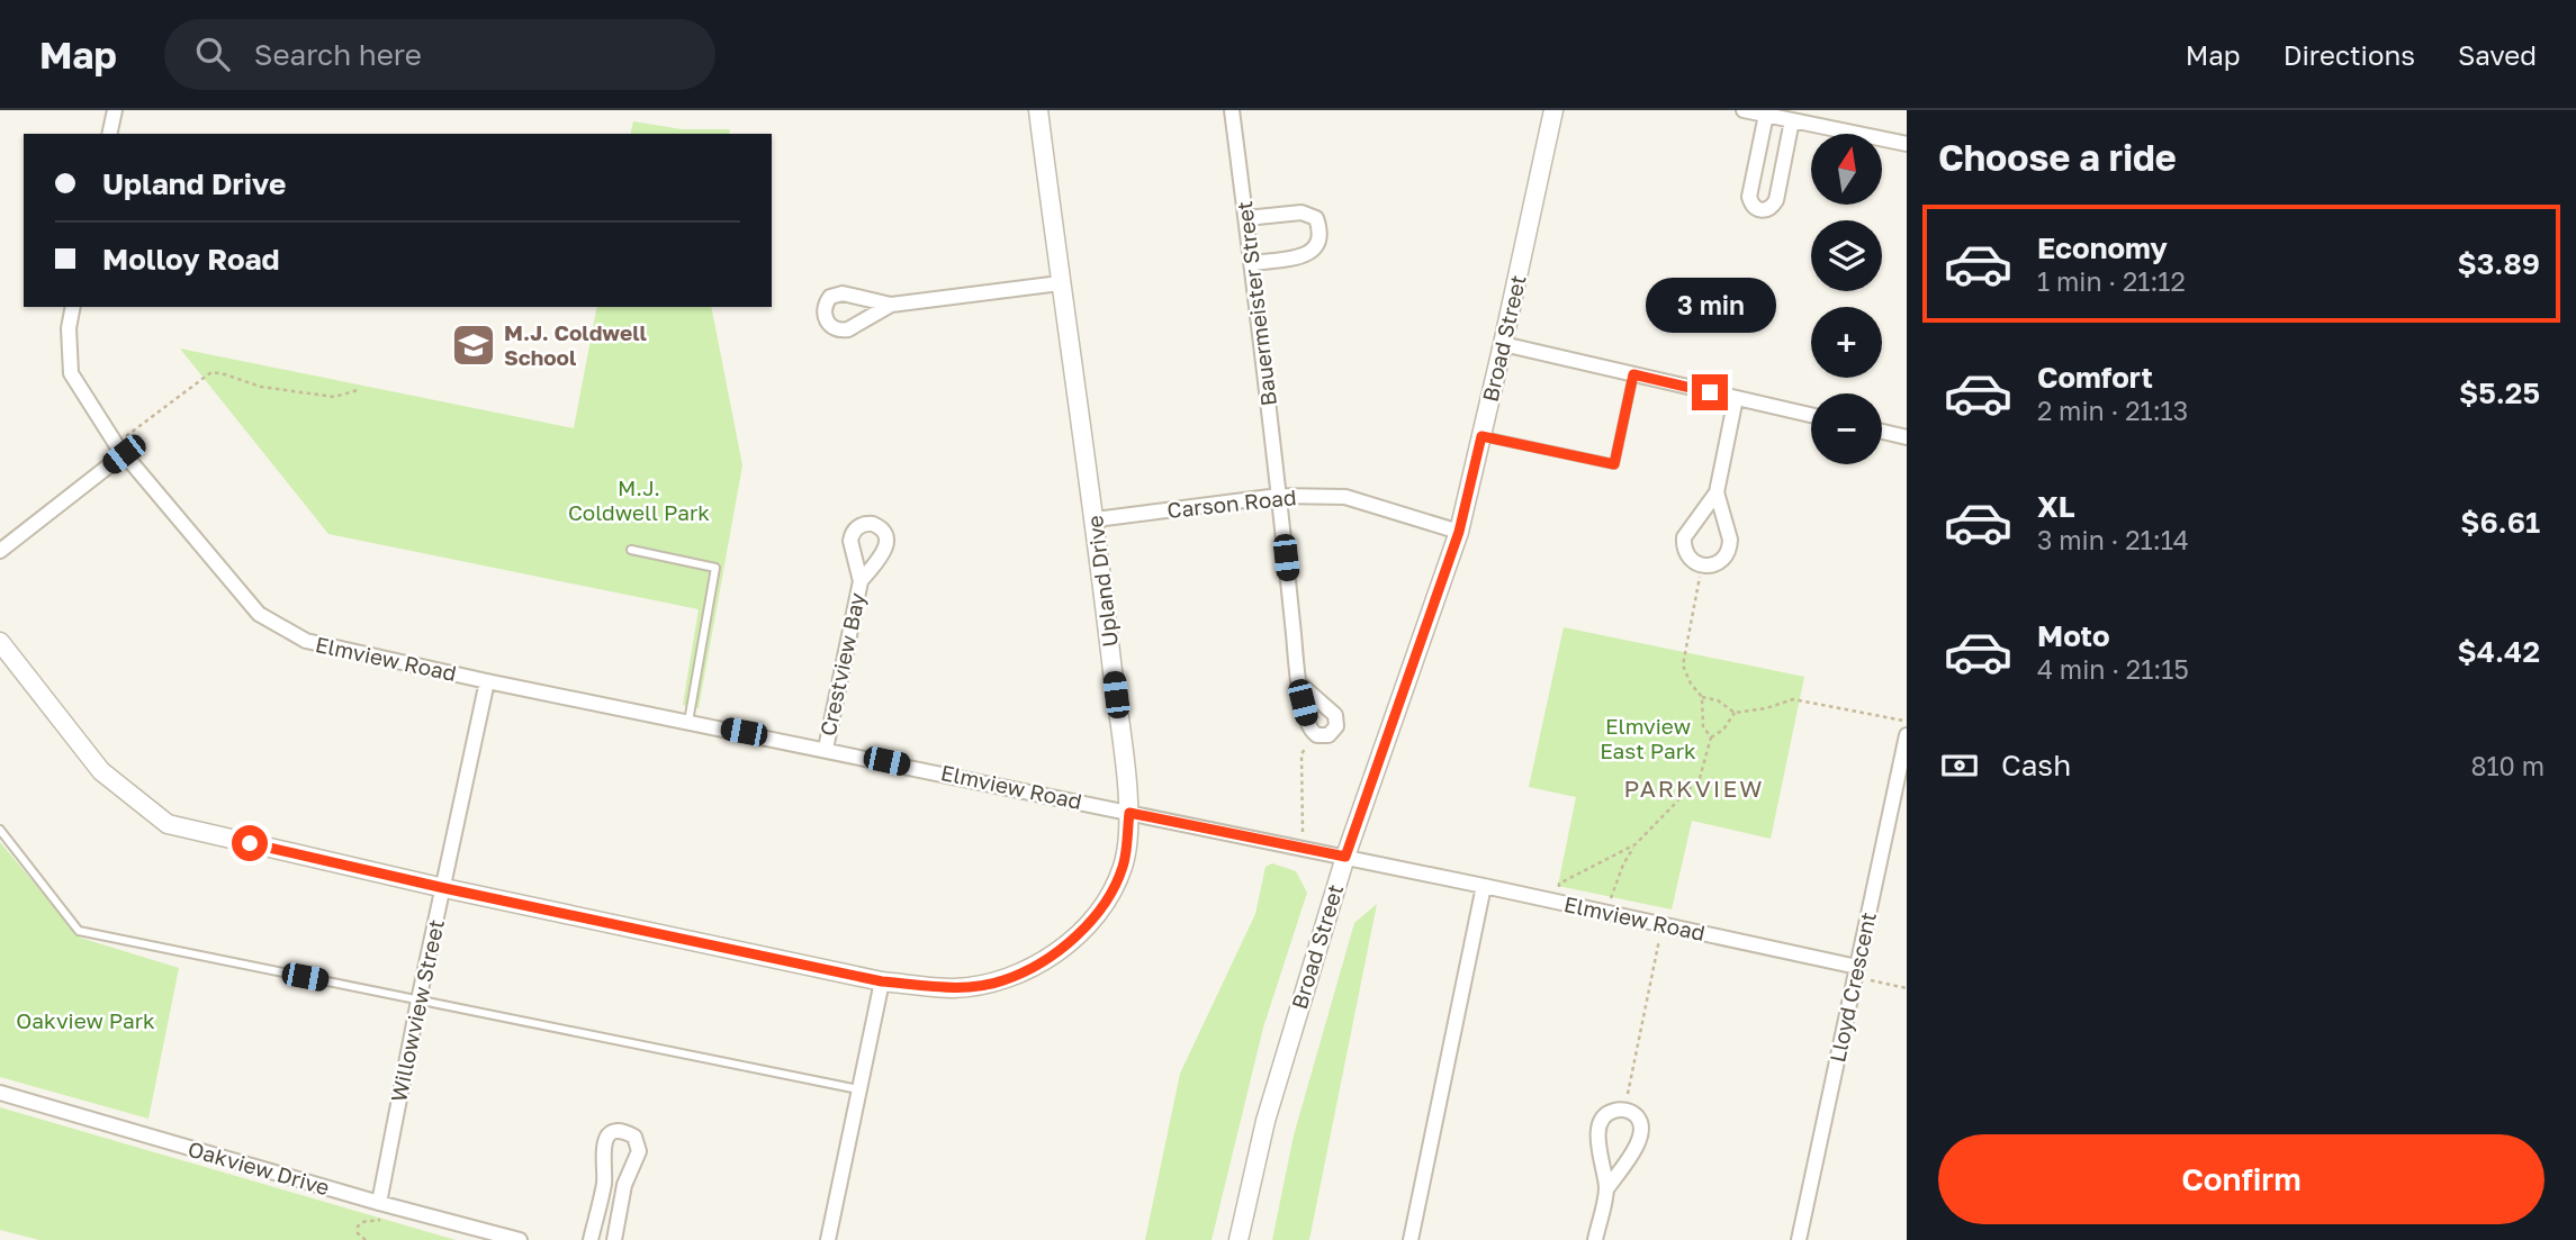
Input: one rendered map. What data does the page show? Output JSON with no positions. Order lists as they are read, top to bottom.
{
  "streets": {
    "street": [
      "Bauermeister Street",
      "Broad Street",
      "Carson Road",
      "Upland Drive",
      "Elmview Road",
      "Crestview Bay",
      "Lloyd Crescent",
      "Willowview Street",
      "Oakview Drive"
    ]
  },
  "crossings": [
    ["Bauermeister Street", "Carson Road"],
    ["Broad Street", "Carson Road"],
    ["Broad Street", "Elmview Road"],
    ["Carson Road", "Upland Drive"],
    ["Upland Drive", "Elmview Road"],
    ["Upland Drive", "Willowview Street"],
    ["Elmview Road", "Crestview Bay"],
    ["Elmview Road", "Lloyd Crescent"],
    ["Elmview Road", "Willowview Street"],
    ["Willowview Street", "Oakview Drive"]
  ],
  "districts": ["PARKVIEW"],
  "parks": ["M.J. Coldwell Park", "Elmview East Park", "Oakview Park"],
  "places": {
    "school or university": ["M.J. Coldwell School"]
  },
  "north": "top",
  "page": {
    "header": "Map",
    "search": "Search here",
    "nav": ["Map", "Directions", "Saved"],
    "heading": "Choose a ride",
    "map_buttons": ["+", "−"],
    "banner": ["Upland Drive", "Molloy Road"],
    "list": [
      {
        "name": "Economy",
        "note": "1 min · 21:12",
        "value": "$3.89"
      },
      {
        "name": "Comfort",
        "note": "2 min · 21:13",
        "value": "$5.25"
      },
      {
        "name": "XL",
        "note": "3 min · 21:14",
        "value": "$6.61"
      },
      {
        "name": "Moto",
        "note": "4 min · 21:15",
        "value": "$4.42"
      }
    ],
    "bubble": "3 min",
    "pay": ["Cash", "810 m"],
    "buttons": "Confirm"
  }
}
